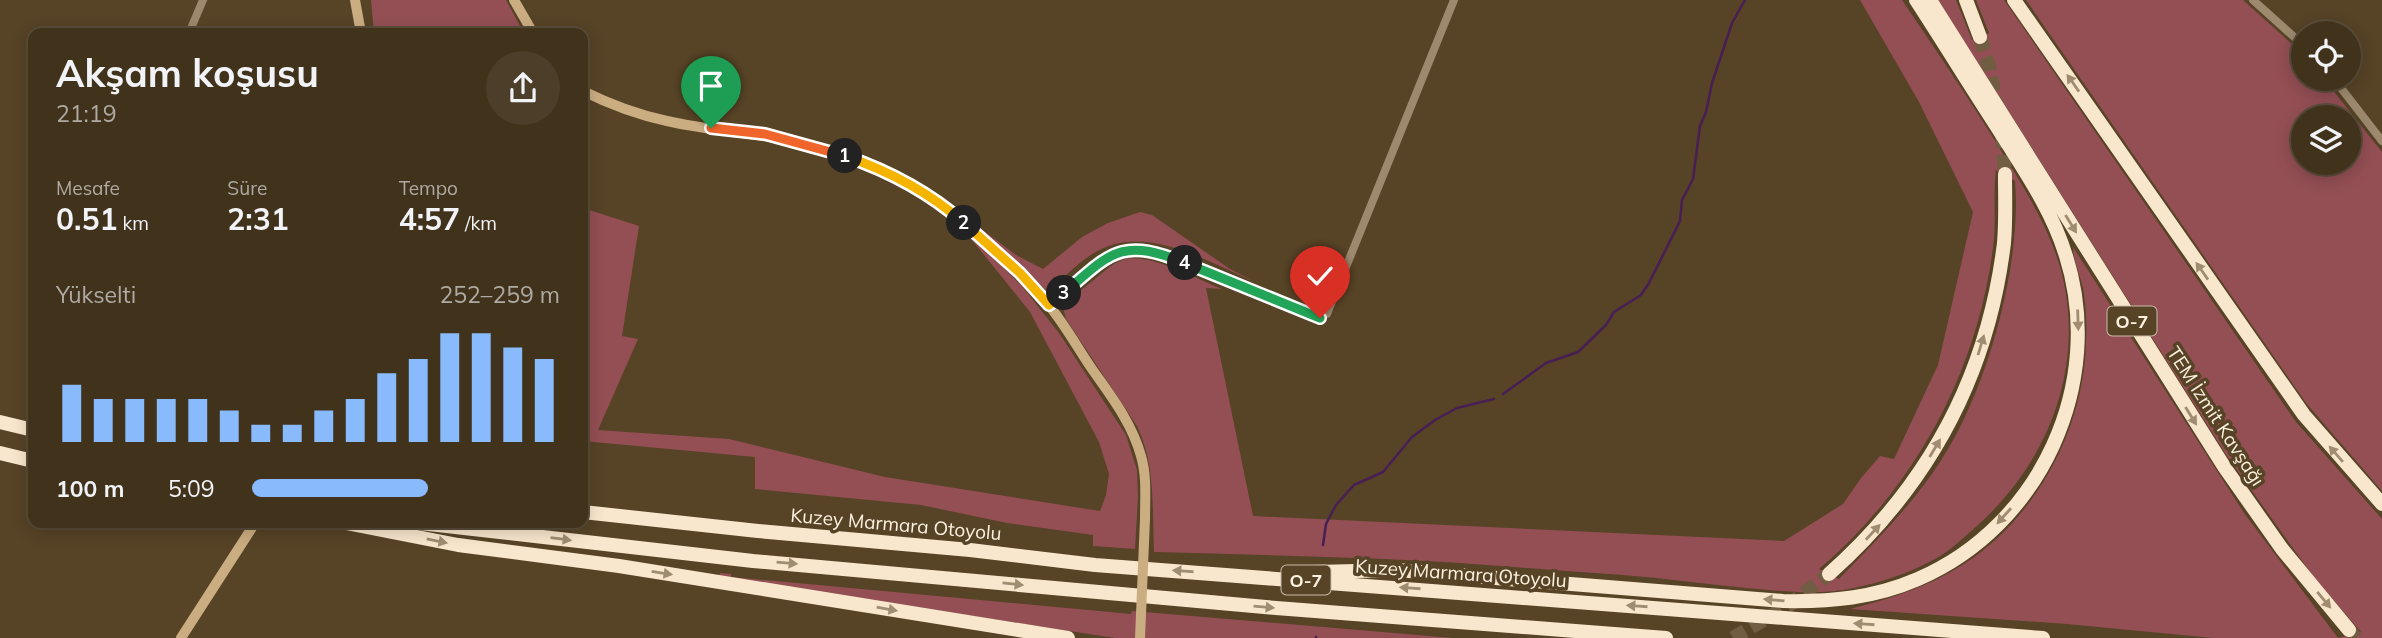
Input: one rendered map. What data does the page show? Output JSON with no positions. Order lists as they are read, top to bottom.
{
  "streets": {
    "highway": ["O-7", "TEM İzmit Kavşağı", "Kuzey Marmara Otoyolu"]
  },
  "page": {
    "heading": ["Akşam koşusu", "21:19"],
    "pins": [
      "1",
      "2",
      "4",
      "3"
    ],
    "stats": [
      ["Mesafe", "0.51 km"],
      ["Süre", "2:31"],
      ["Tempo", "4:57 /km"]
    ],
    "chart": ["Yükselti", "252–259 m"],
    "list": [
      {
        "name": "100 m",
        "note": "5:09"
      }
    ]
  }
}
